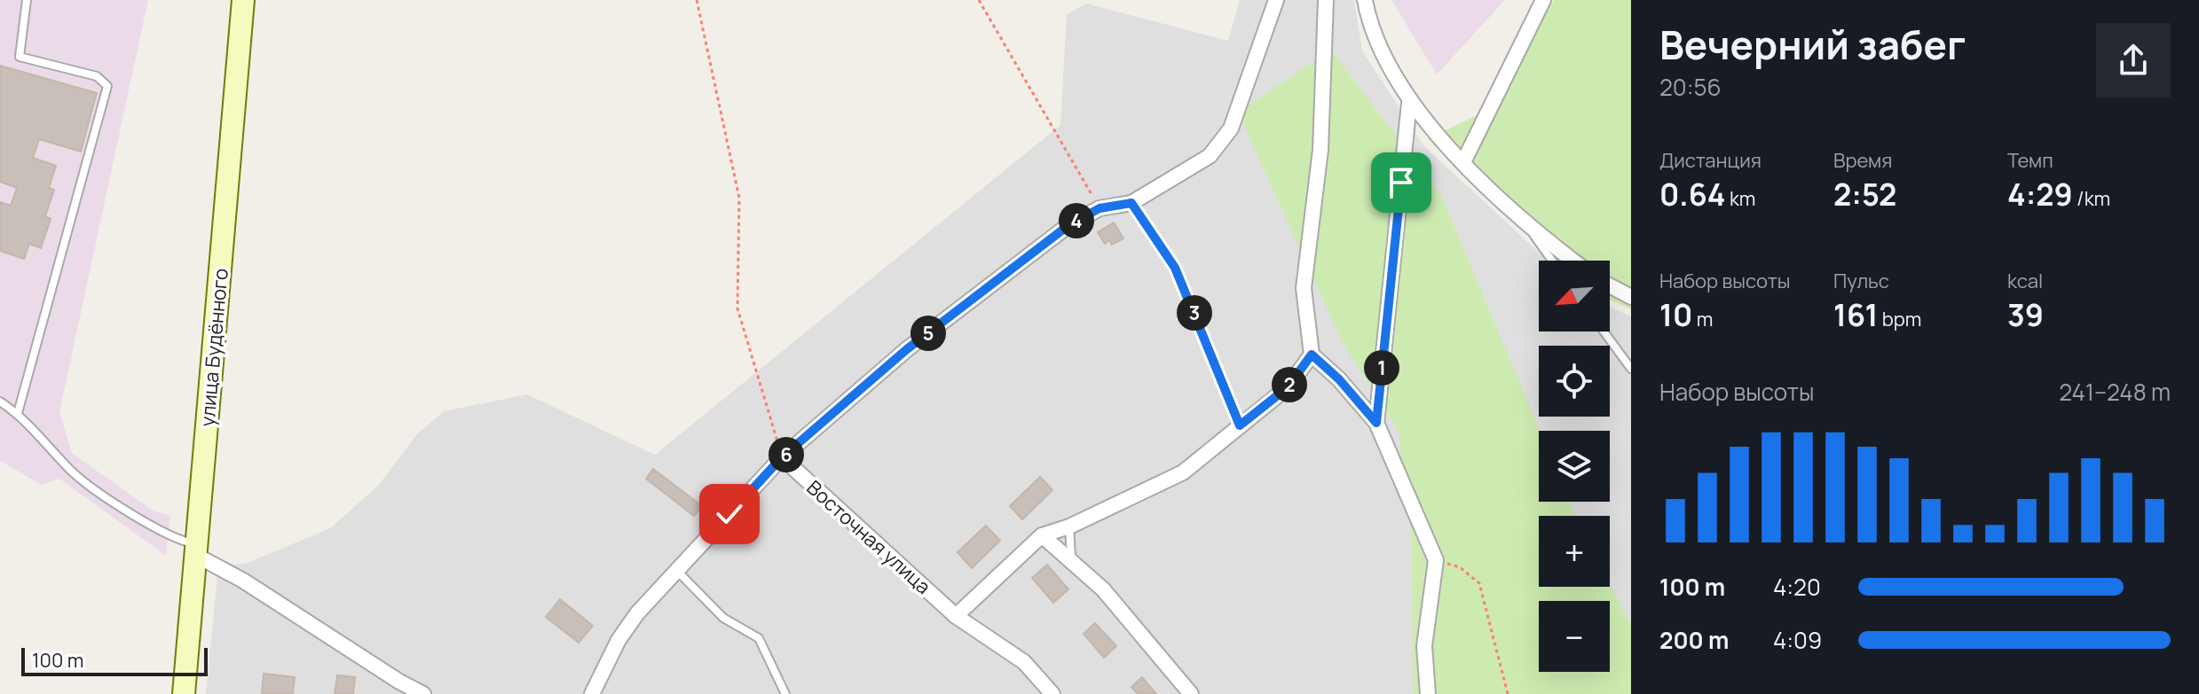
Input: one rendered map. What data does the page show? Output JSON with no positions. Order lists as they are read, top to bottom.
{
  "streets": {
    "main road": ["улица Будённого"],
    "street": ["Восточная улица"]
  },
  "scale_bar": "100 m",
  "north": "bottom left",
  "page": {
    "heading": ["Вечерний забег", "20:56"],
    "stats": [
      ["Дистанция", "0.64 km"],
      ["Время", "2:52"],
      ["Темп", "4:29 /km"],
      ["Набор высоты", "10 m"],
      ["Пульс", "161 bpm"],
      ["kcal", "39"]
    ],
    "pins": [
      "4",
      "3",
      "5",
      "1",
      "2",
      "6"
    ],
    "map_buttons": ["+", "−"],
    "chart": ["Набор высоты", "241–248 m"],
    "list": [
      {
        "name": "100 m",
        "note": "4:20"
      },
      {
        "name": "200 m",
        "note": "4:09"
      }
    ],
    "scale": "100 m"
  }
}
